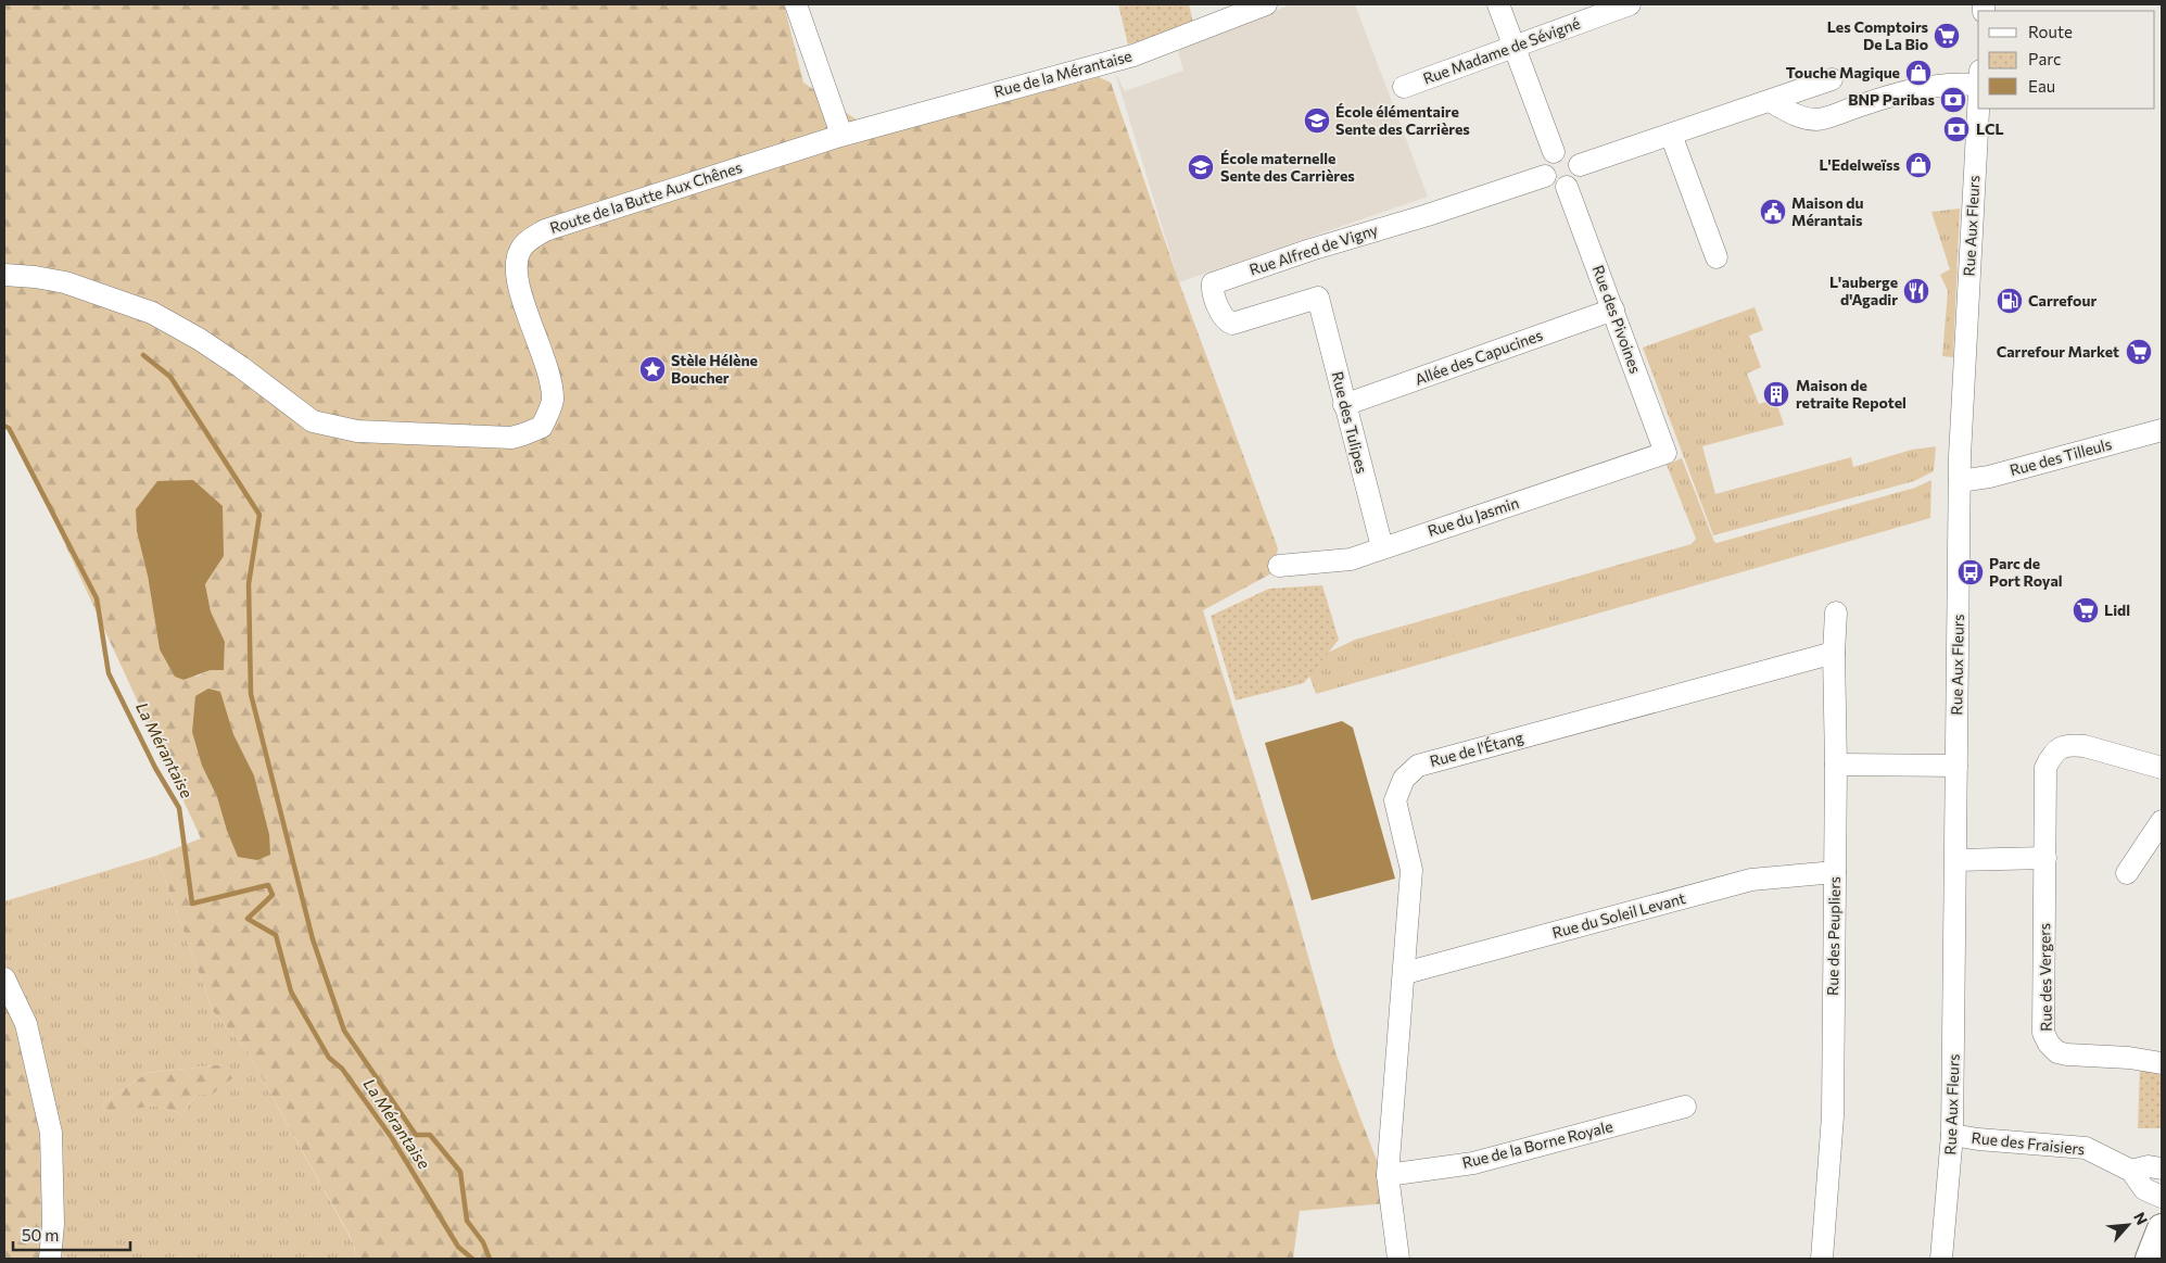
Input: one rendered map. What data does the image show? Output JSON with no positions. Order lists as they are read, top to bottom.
{
  "streets": {
    "street": [
      "Rue Madame de Sévigné",
      "Rue de la Mérantaise",
      "Route de la Butte Aux Chênes",
      "Rue Aux Fleurs",
      "Rue Alfred de Vigny",
      "Rue des Pivoines",
      "Allée des Capucines",
      "Rue des Tulipes",
      "Rue des Tilleuls",
      "Rue du Jasmin",
      "Rue de l'Étang",
      "Rue du Soleil Levant",
      "Rue des Peupliers",
      "Rue des Vergers",
      "Rue des Fraisiers",
      "Rue de la Borne Royale"
    ]
  },
  "crossings": [
    ["Rue de la Mérantaise", "Route de la Butte Aux Chênes"],
    ["Rue Aux Fleurs", "Rue des Tilleuls"],
    ["Rue Aux Fleurs", "Rue des Fraisiers"],
    ["Rue Alfred de Vigny", "Rue des Pivoines"],
    ["Rue Alfred de Vigny", "Rue des Tulipes"],
    ["Rue des Pivoines", "Allée des Capucines"],
    ["Rue des Pivoines", "Rue du Jasmin"],
    ["Allée des Capucines", "Rue des Tulipes"],
    ["Rue des Tulipes", "Rue du Jasmin"],
    ["Rue de l'Étang", "Rue du Soleil Levant"],
    ["Rue de l'Étang", "Rue des Peupliers"],
    ["Rue de l'Étang", "Rue de la Borne Royale"],
    ["Rue du Soleil Levant", "Rue des Peupliers"]
  ],
  "water": ["La Mérantaise"],
  "places": {
    "supermarket": ["Les Comptoirs De La Bio", "Carrefour Market", "Lidl"],
    "shop": ["Touche Magique", "L'Edelweïss"],
    "bank": ["BNP Paribas", "LCL"],
    "school or university": ["École élémentaire Sente des Carrières", "École maternelle Sente des Carrières"],
    "public building": ["Maison du Mérantais"],
    "restaurant": ["L'auberge d'Agadir"],
    "fuel station": ["Carrefour"],
    "place": ["Stèle Hélène Boucher"],
    "building": ["Maison de retraite Repotel"],
    "bus stop": ["Parc de Port Royal"]
  },
  "legend": ["Route", "Parc", "Eau"],
  "scale_bar": "50 m",
  "north": "top right"
}
